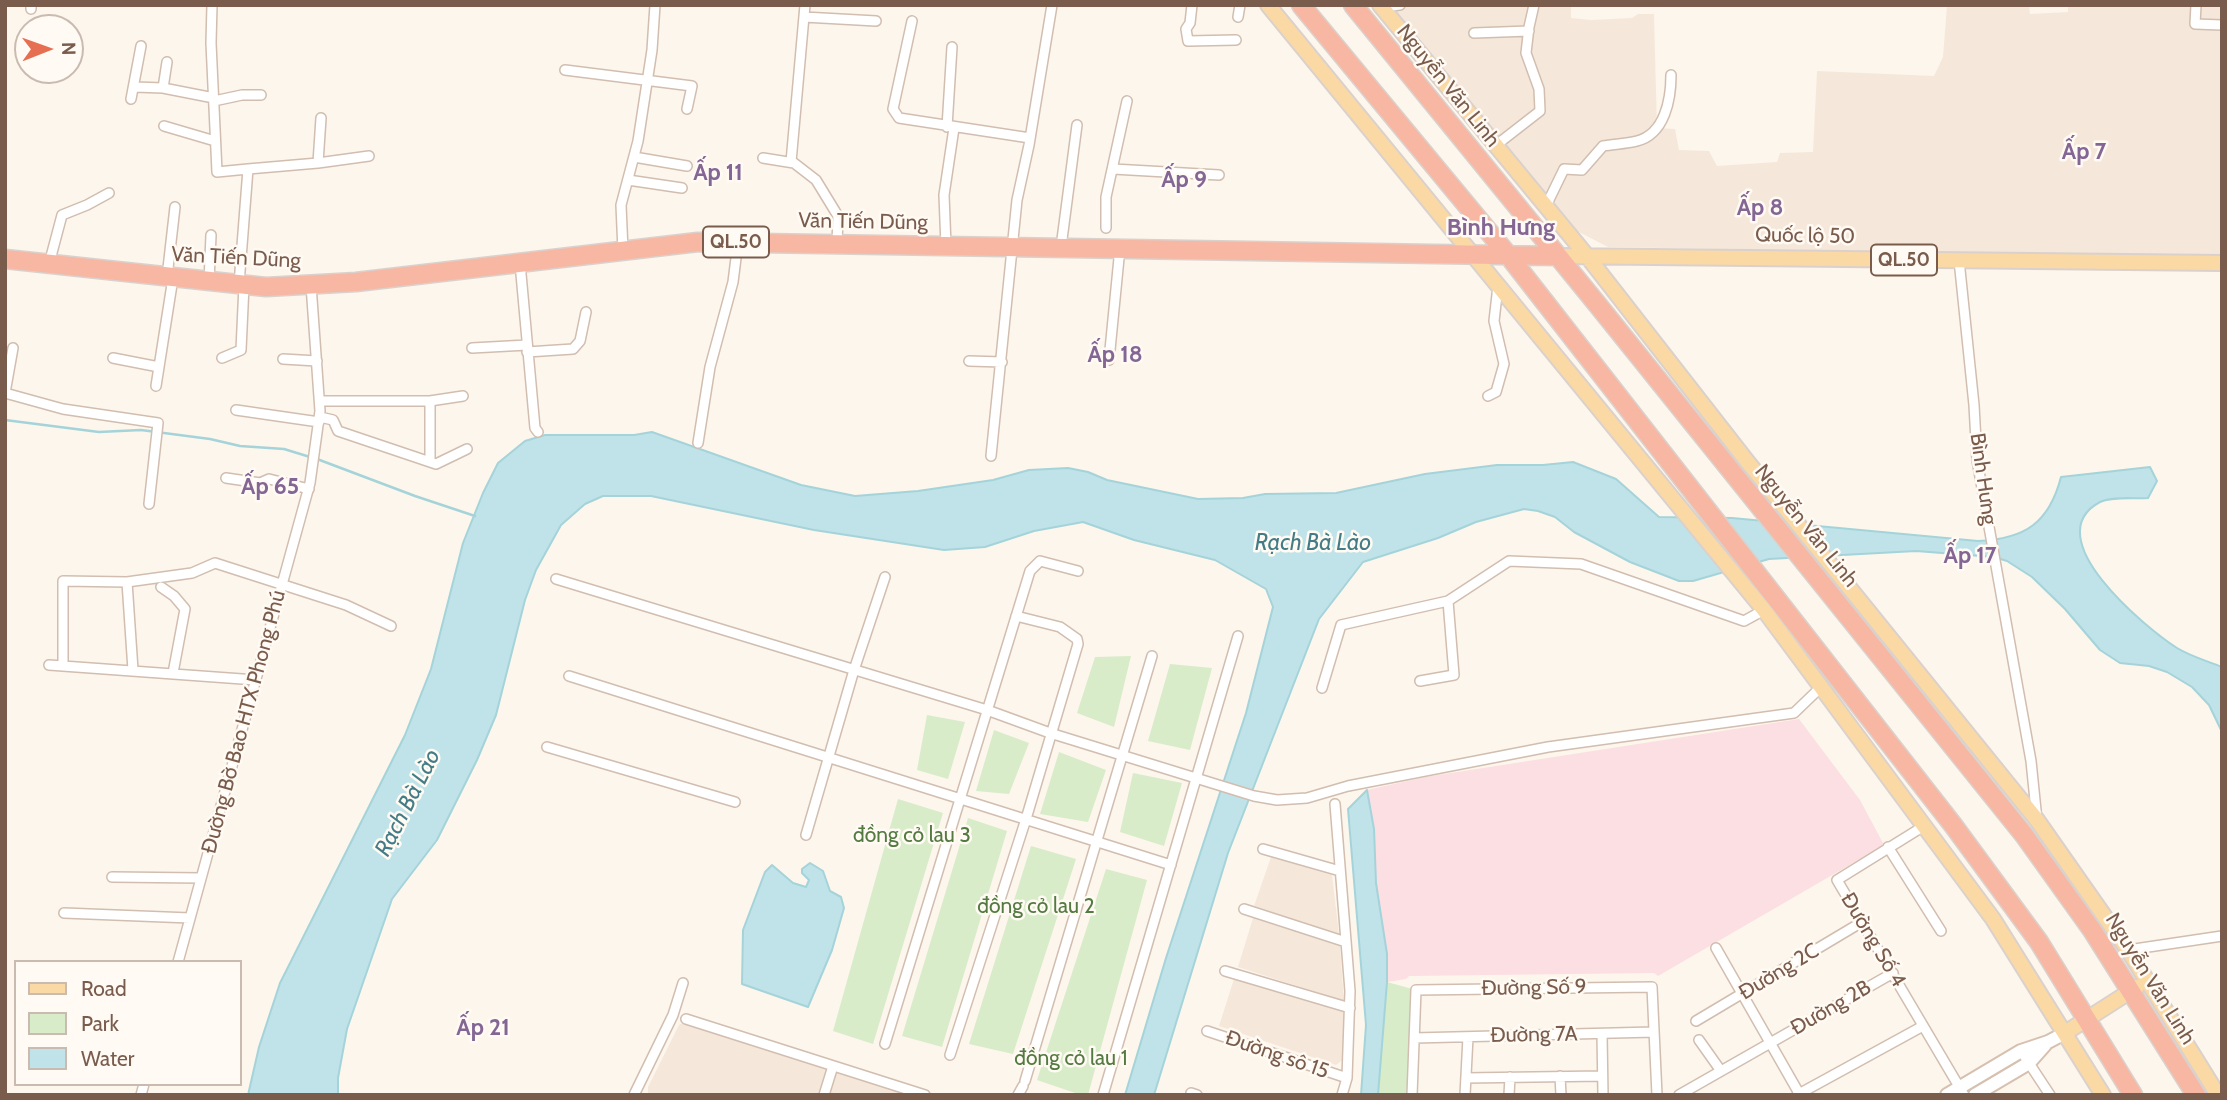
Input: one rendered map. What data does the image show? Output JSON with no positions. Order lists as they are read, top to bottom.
{
  "streets": {
    "highway": [
      "Nguyễn Văn Linh",
      "Văn Tiến Dũng",
      "Quốc lộ 50",
      "QL.50"
    ],
    "street": [
      "Bình Hưng",
      "Đường Bờ Bao HTX Phong Phú",
      "Đường Số 4",
      "Đường 2C",
      "Đường Số 9",
      "Đường 2B",
      "Đường 7A",
      "Đường sô 15"
    ]
  },
  "crossings": [
    ["Nguyễn Văn Linh", "Quốc lộ 50"],
    ["Nguyễn Văn Linh", "Bình Hưng"],
    ["Văn Tiến Dũng", "Quốc lộ 50"],
    ["Quốc lộ 50", "Bình Hưng"],
    ["Đường Số 4", "Đường 2C"],
    ["Đường Số 4", "Đường 2B"],
    ["Đường Số 9", "Đường 7A"]
  ],
  "districts": [
    "Ấp 7",
    "Ấp 11",
    "Ấp 9",
    "Ấp 8",
    "Bình Hưng",
    "Ấp 18",
    "Ấp 65",
    "Ấp 17",
    "Ấp 21"
  ],
  "water": ["Rạch Bà Lào"],
  "parks": ["đồng cỏ lau 3", "đồng cỏ lau 2", "đồng cỏ lau 1"],
  "legend": ["Road", "Park", "Water"],
  "north": "right"
}
